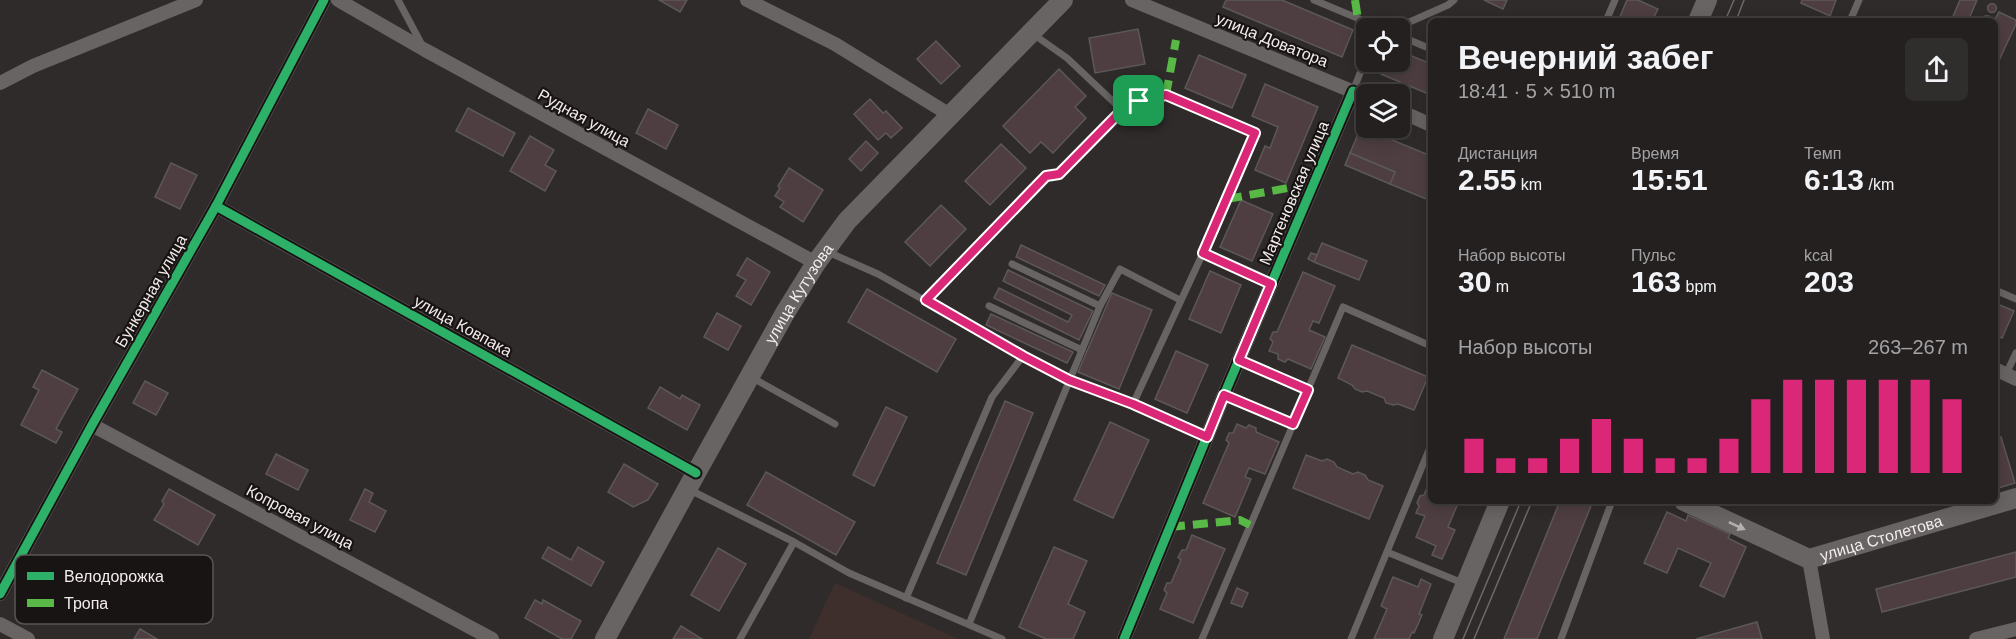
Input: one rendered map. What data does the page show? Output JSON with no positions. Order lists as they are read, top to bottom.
{
  "streets": {
    "main road": ["улица Кутузова", "улица Столетова"],
    "street": [
      "улица Доватора",
      "Рудная улица",
      "Мартеновская улица",
      "Бункерная улица",
      "улица Ковпака",
      "Копровая улица"
    ]
  },
  "crossings": [
    ["Рудная улица", "улица Кутузова"],
    ["Бункерная улица", "улица Ковпака"],
    ["Бункерная улица", "Копровая улица"],
    ["улица Кутузова", "улица Ковпака"]
  ],
  "one_way": ["улица Столетова"],
  "legend": ["Велодорожка", "Тропа"],
  "page": {
    "heading": ["Вечерний забег", "18:41 · 5 × 510 m"],
    "stats": [
      ["Дистанция", "2.55 km"],
      ["Время", "15:51"],
      ["Темп", "6:13 /km"],
      ["Набор высоты", "30 m"],
      ["Пульс", "163 bpm"],
      ["kcal", "203"]
    ],
    "chart": ["Набор высоты", "263–267 m"]
  }
}
